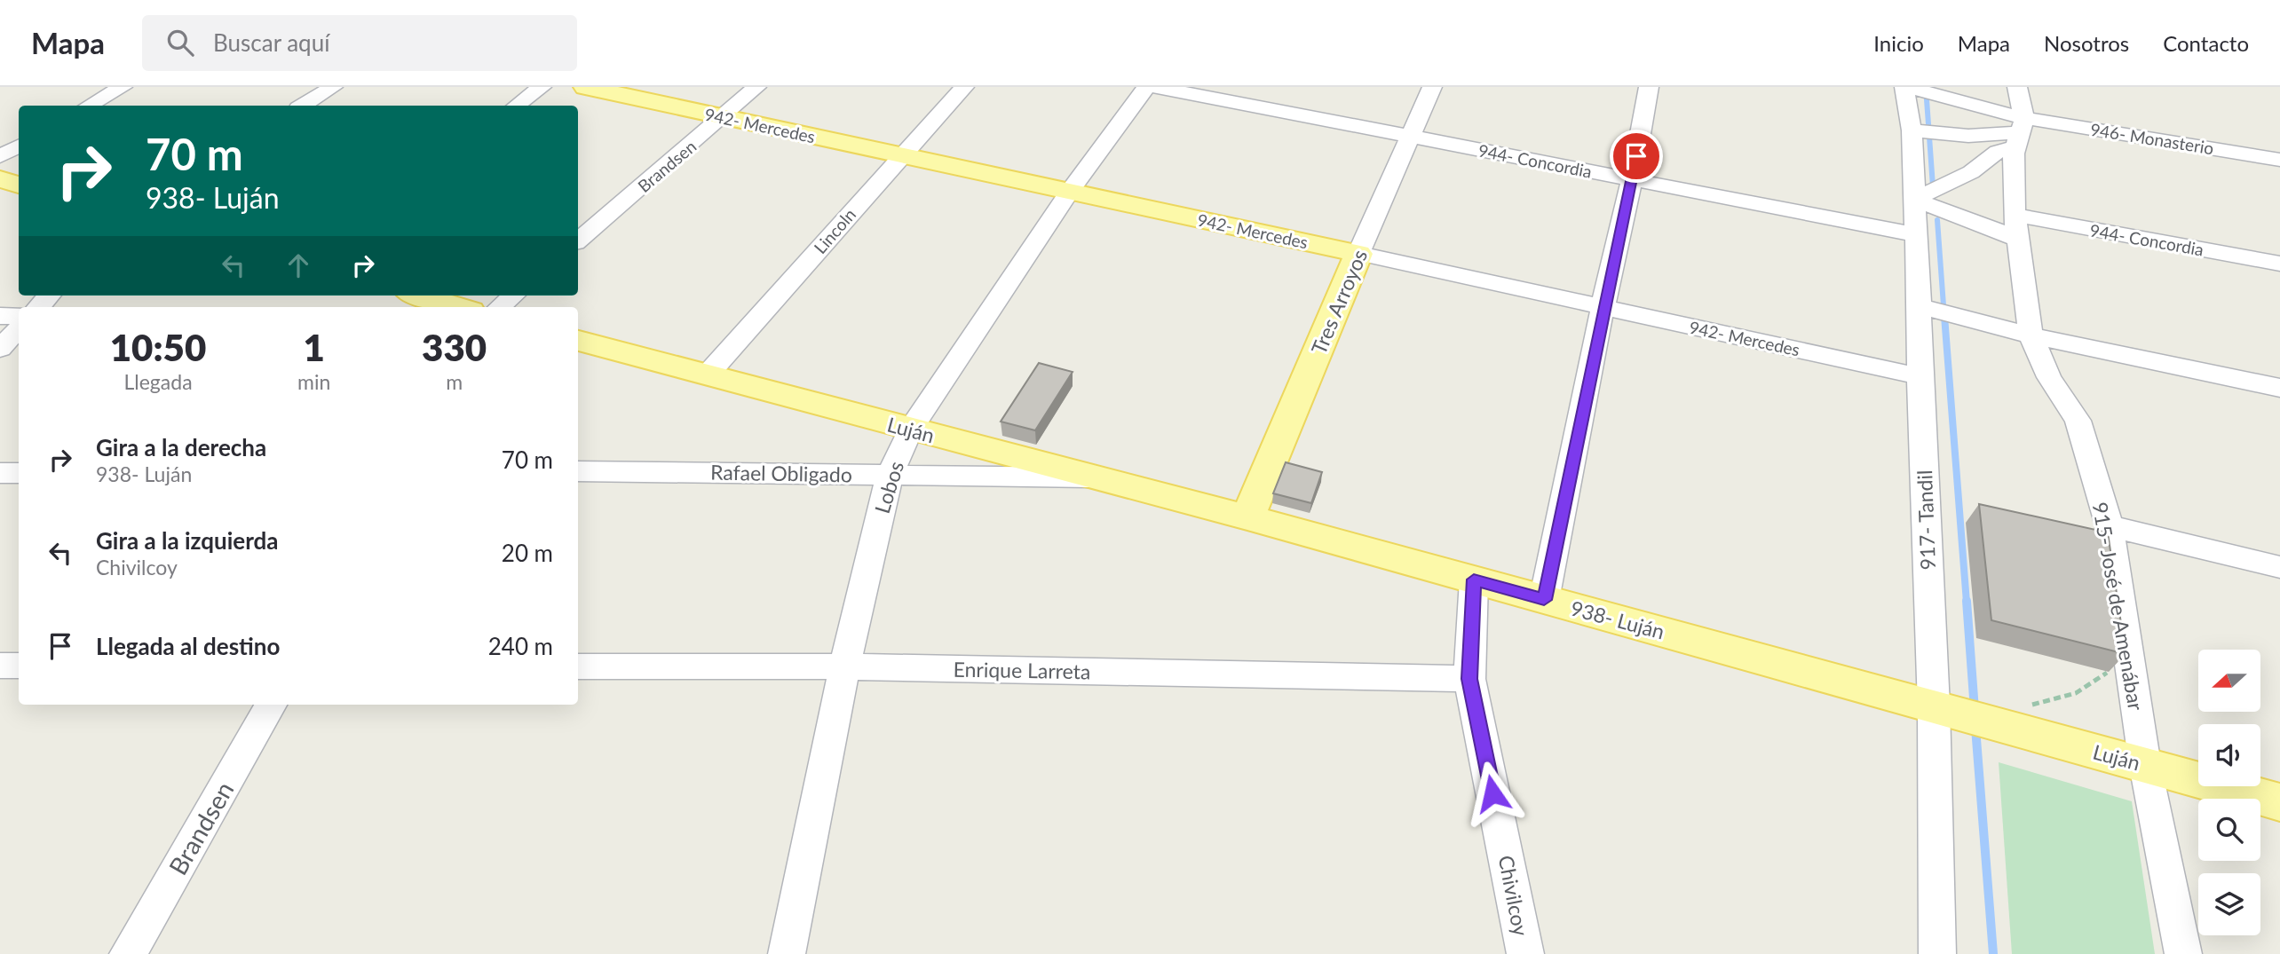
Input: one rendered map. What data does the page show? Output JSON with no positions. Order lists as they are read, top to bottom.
{
  "streets": {
    "main road": [
      "942- Mercedes",
      "Tres Arroyos",
      "Luján",
      "938- Luján"
    ],
    "street": [
      "946- Monasterio",
      "944- Concordia",
      "Brandsen",
      "Lincoln",
      "Rafael Obligado",
      "Lobos",
      "917- Tandil",
      "915- José de Amenábar",
      "Enrique Larreta",
      "Chivilcoy"
    ]
  },
  "crossings": [
    ["942- Mercedes", "Brandsen"],
    ["942- Mercedes", "Lincoln"],
    ["942- Mercedes", "Tres Arroyos"],
    ["942- Mercedes", "Lobos"],
    ["942- Mercedes", "917- Tandil"],
    ["946- Monasterio", "915- José de Amenábar"],
    ["944- Concordia", "Tres Arroyos"],
    ["944- Concordia", "917- Tandil"],
    ["944- Concordia", "915- José de Amenábar"],
    ["Lincoln", "Luján"],
    ["Tres Arroyos", "Luján"],
    ["Tres Arroyos", "938- Luján"],
    ["Luján", "Rafael Obligado"],
    ["Luján", "Lobos"],
    ["Luján", "917- Tandil"],
    ["Luján", "915- José de Amenábar"],
    ["Luján", "938- Luján"],
    ["Rafael Obligado", "Lobos"],
    ["Lobos", "Enrique Larreta"],
    ["917- Tandil", "938- Luján"],
    ["938- Luján", "Chivilcoy"],
    ["Enrique Larreta", "Chivilcoy"]
  ],
  "north": "left",
  "page": {
    "header": "Mapa",
    "search": "Buscar aquí",
    "nav": [
      "Inicio",
      "Mapa",
      "Nosotros",
      "Contacto"
    ],
    "turn": ["70 m", "938- Luján"],
    "eta": [
      "10:50",
      "Llegada",
      "1",
      "min",
      "330",
      "m"
    ],
    "list": [
      {
        "name": "Gira a la derecha",
        "note": "938- Luján",
        "value": "70 m"
      },
      {
        "name": "Gira a la izquierda",
        "note": "Chivilcoy",
        "value": "20 m"
      },
      {
        "name": "Llegada al destino",
        "value": "240 m"
      }
    ]
  }
}
